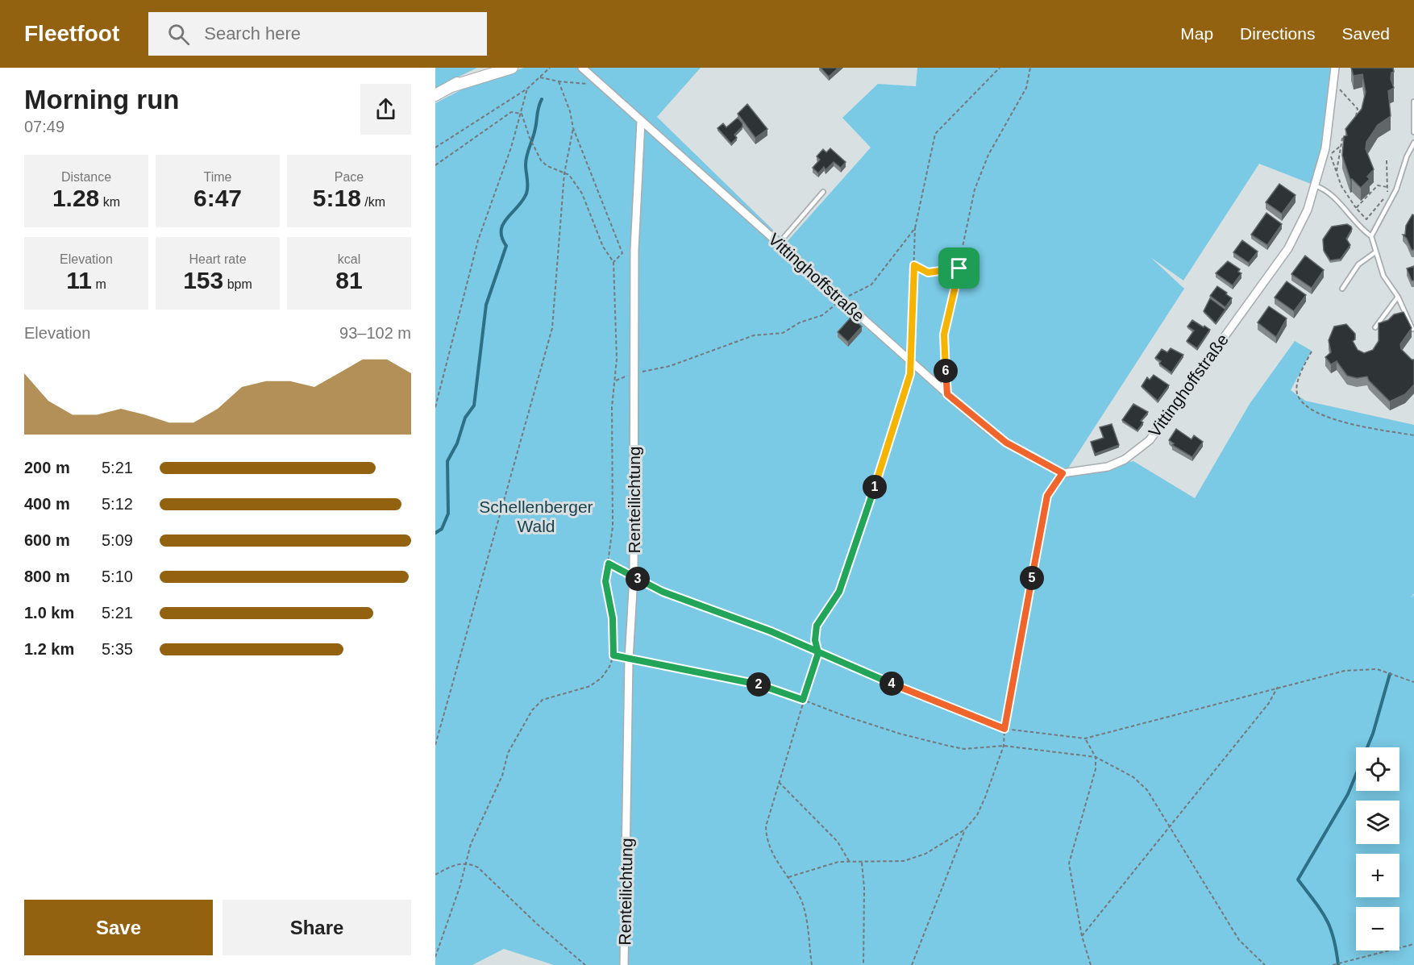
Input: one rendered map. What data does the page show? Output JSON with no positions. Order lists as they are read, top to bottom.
{
  "streets": {
    "street": ["Vittinghoffstraße", "Renteilichtung"]
  },
  "crossings": [
    ["Vittinghoffstraße", "Renteilichtung"]
  ],
  "parks": ["Schellenberger Wald"],
  "page": {
    "header": "Fleetfoot",
    "search": "Search here",
    "nav": ["Map", "Directions", "Saved"],
    "heading": ["Morning run", "07:49"],
    "stats": [
      ["Distance", "1.28 km"],
      ["Time", "6:47"],
      ["Pace", "5:18 /km"],
      ["Elevation", "11 m"],
      ["Heart rate", "153 bpm"],
      ["kcal", "81"]
    ],
    "chart": ["Elevation", "93–102 m"],
    "pins": [
      "6",
      "1",
      "5",
      "3",
      "4",
      "2"
    ],
    "list": [
      {
        "name": "200 m",
        "note": "5:21"
      },
      {
        "name": "400 m",
        "note": "5:12"
      },
      {
        "name": "600 m",
        "note": "5:09"
      },
      {
        "name": "800 m",
        "note": "5:10"
      },
      {
        "name": "1.0 km",
        "note": "5:21"
      },
      {
        "name": "1.2 km",
        "note": "5:35"
      }
    ],
    "map_buttons": ["+", "−"],
    "buttons": ["Save", "Share"]
  }
}
